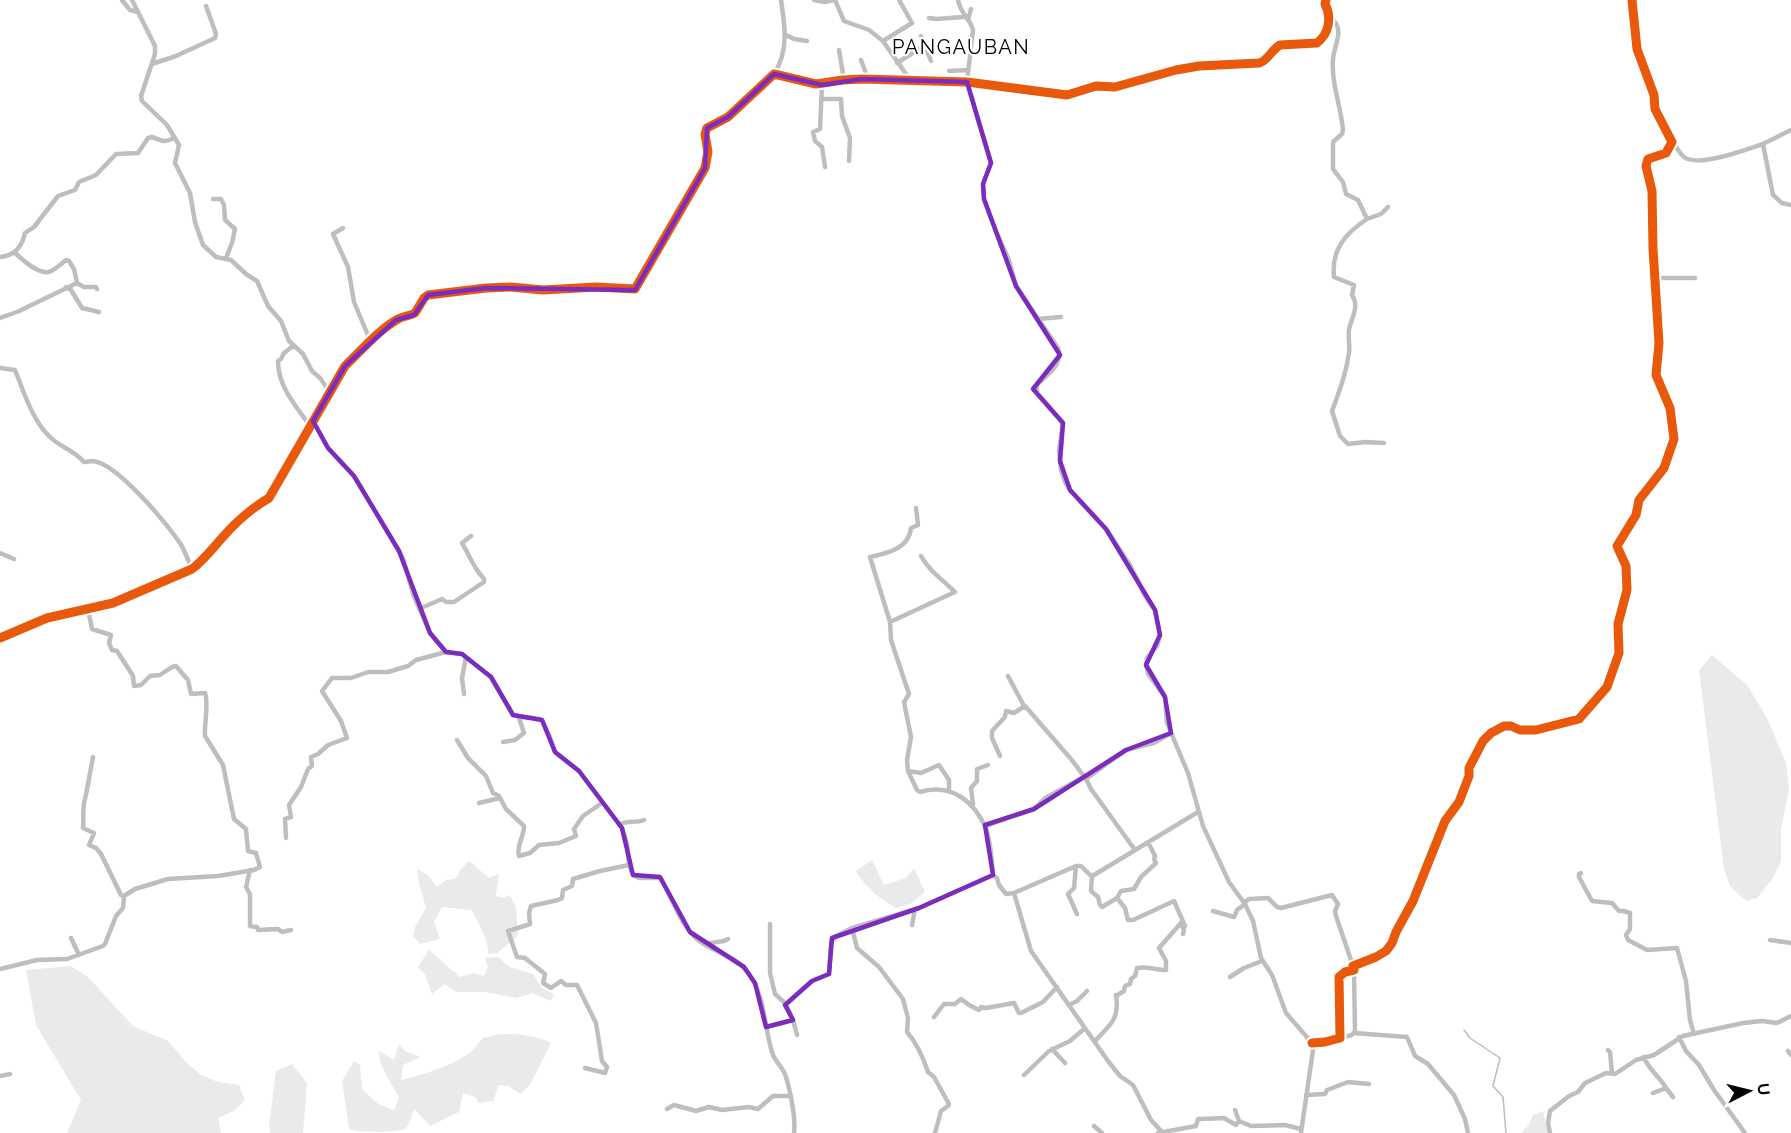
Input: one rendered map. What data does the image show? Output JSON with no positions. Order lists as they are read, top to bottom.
{
  "districts": ["PANGAUBAN"],
  "north": "right"
}
